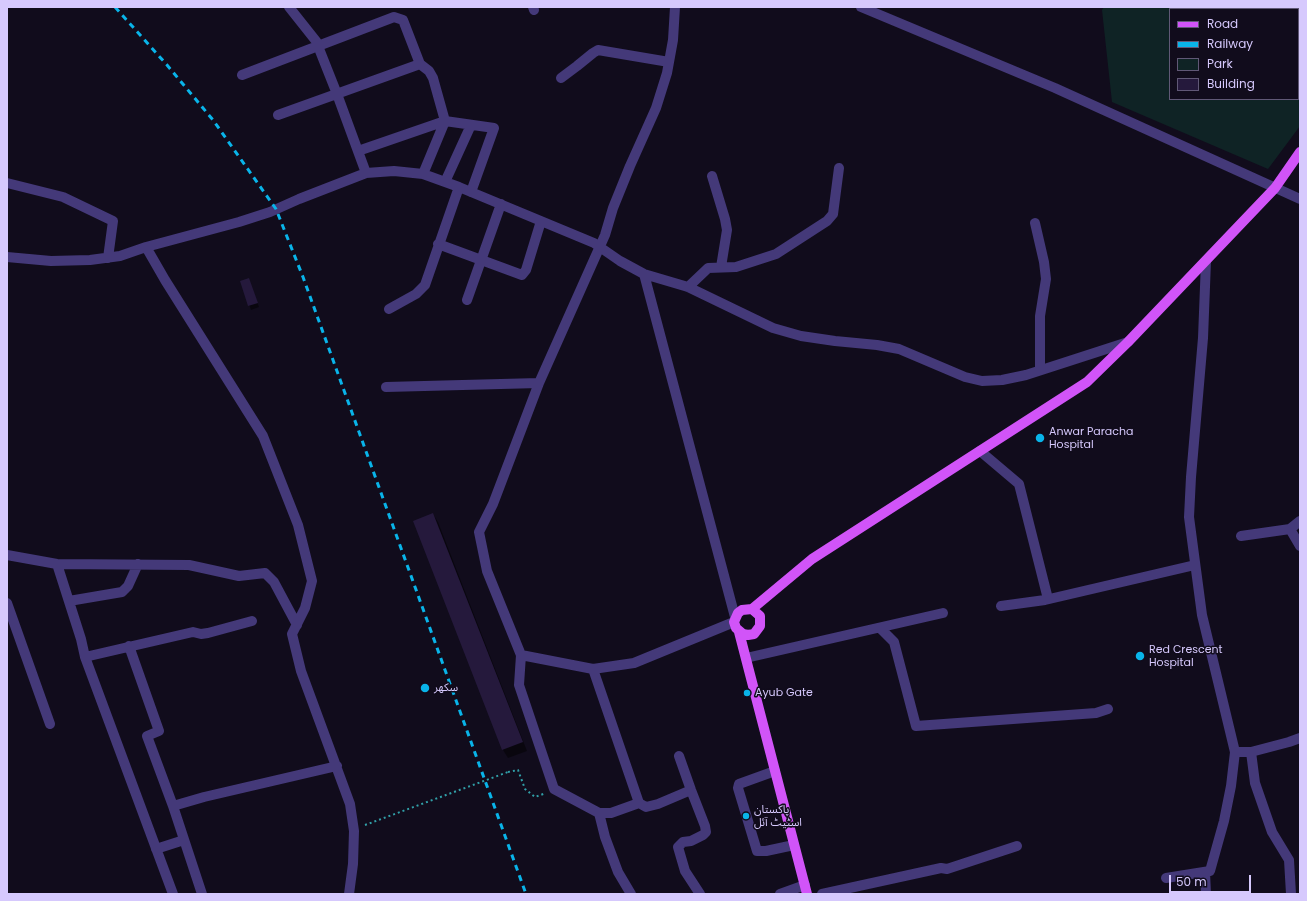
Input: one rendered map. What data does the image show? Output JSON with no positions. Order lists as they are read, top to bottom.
{
  "places": [
    "Anwar Paracha Hospital",
    "Red Crescent Hospital",
    "سكهر",
    "Ayub Gate",
    "پاکستان اسٹیٹ آئل"
  ],
  "legend": [
    "Road",
    "Railway",
    "Park",
    "Building"
  ],
  "scale_bar": "50 m"
}
